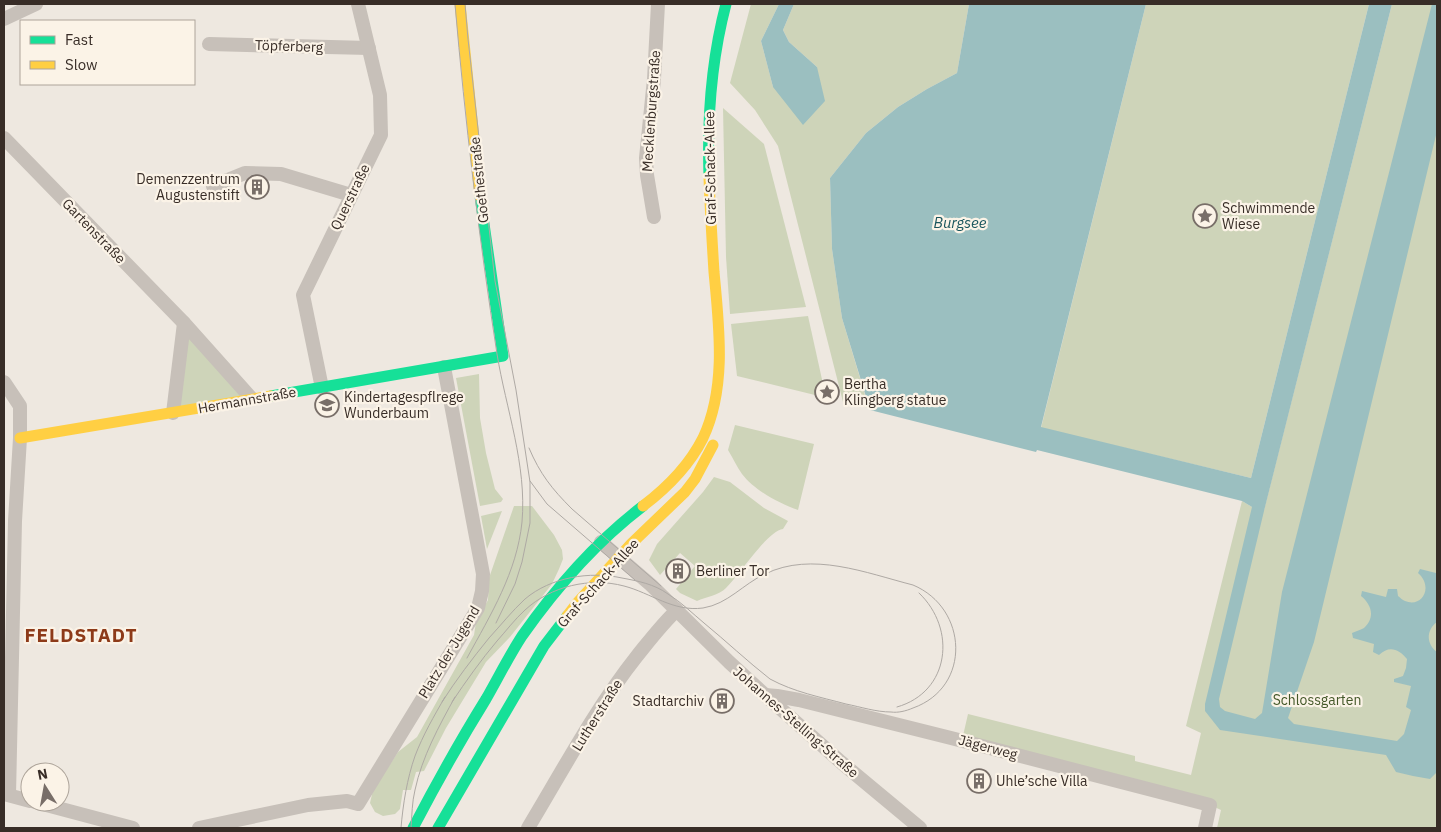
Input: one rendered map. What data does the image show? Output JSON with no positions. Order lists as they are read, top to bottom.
{
  "streets": {
    "street": [
      "Töpferberg",
      "Mecklenburgstraße",
      "Graf-Schack-Allee",
      "Goethestraße",
      "Querstraße",
      "Gartenstraße",
      "Hermannstraße",
      "Platz der Jugend",
      "Lutherstraße",
      "Johannes-Stelling-Straße",
      "Jägerweg"
    ]
  },
  "crossings": [
    ["Töpferberg", "Querstraße"],
    ["Goethestraße", "Hermannstraße"],
    ["Querstraße", "Hermannstraße"],
    ["Gartenstraße", "Hermannstraße"],
    ["Hermannstraße", "Platz der Jugend"],
    ["Lutherstraße", "Johannes-Stelling-Straße"],
    ["Johannes-Stelling-Straße", "Jägerweg"]
  ],
  "districts": ["FELDSTADT"],
  "water": ["Burgsee"],
  "parks": ["Schlossgarten"],
  "places": {
    "building": [
      "Demenzzentrum Augustenstift",
      "Berliner Tor",
      "Stadtarchiv",
      "Uhle’sche Villa"
    ],
    "place": ["Schwimmende Wiese", "Bertha Klingberg statue"],
    "school or university": ["Kindertagespflrege Wunderbaum"]
  },
  "legend": ["Fast", "Slow"],
  "north": "top"
}
